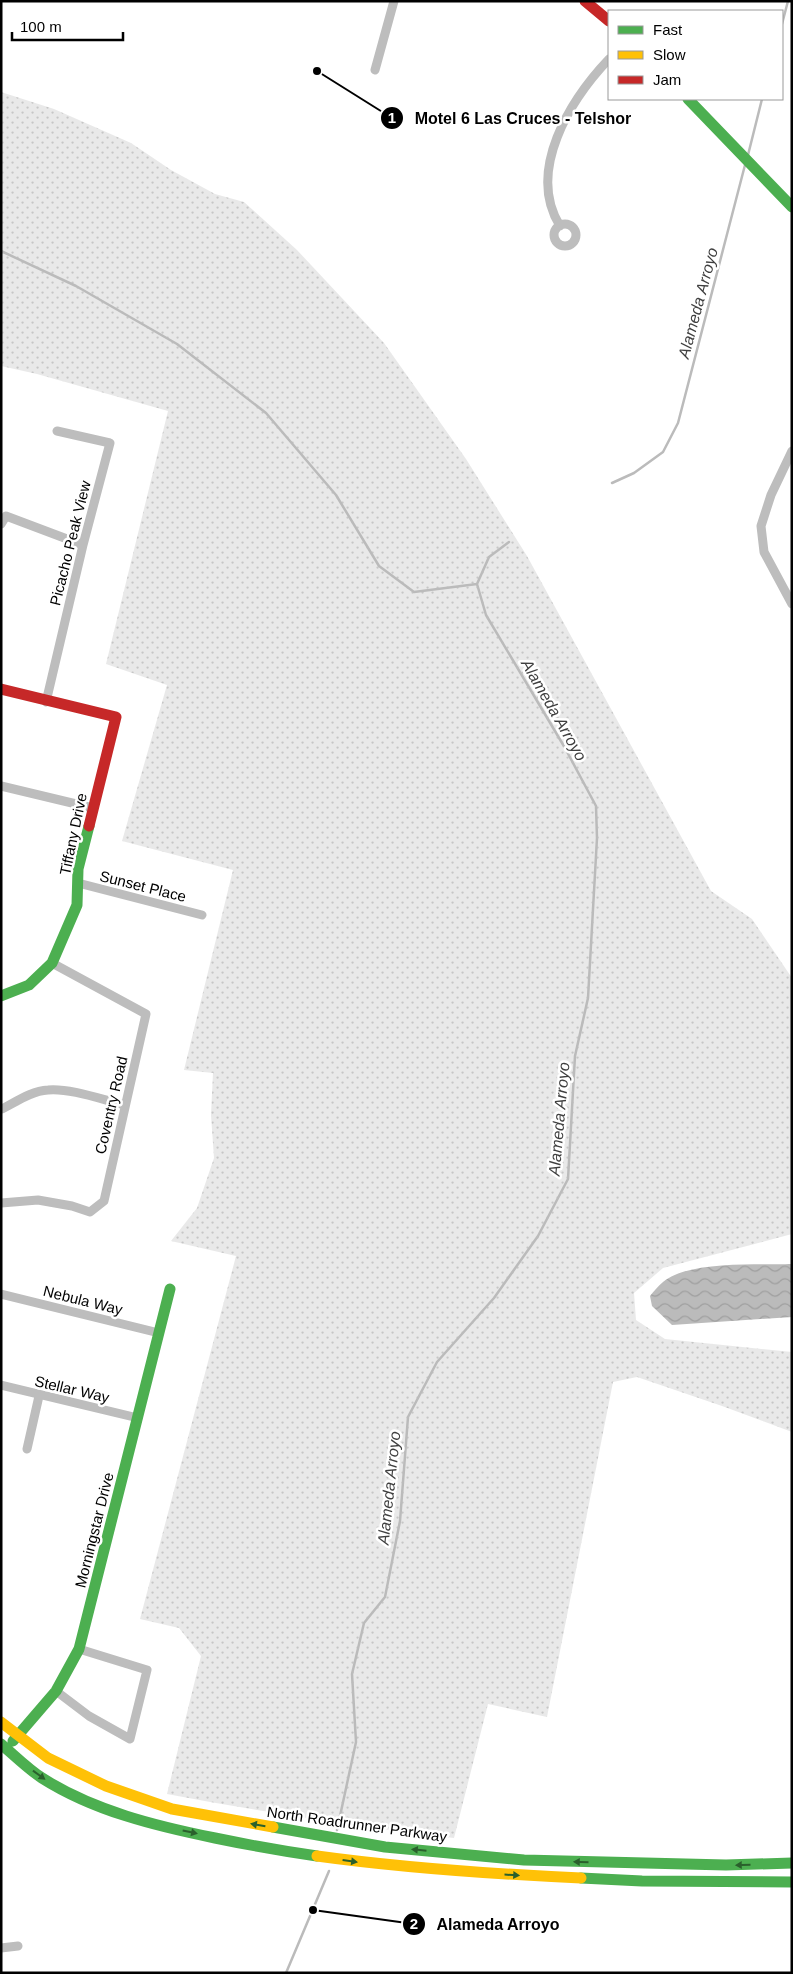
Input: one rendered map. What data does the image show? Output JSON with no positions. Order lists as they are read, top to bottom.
{
  "streets": {
    "main road": ["Tiffany Drive", "Morningstar Drive", "North Roadrunner Parkway"],
    "street": [
      "Picacho Peak View",
      "Sunset Place",
      "Coventry Road",
      "Nebula Way",
      "Stellar Way"
    ]
  },
  "crossings": [
    ["Picacho Peak View", "Tiffany Drive"],
    ["Tiffany Drive", "Sunset Place"],
    ["Tiffany Drive", "Coventry Road"],
    ["Nebula Way", "Morningstar Drive"],
    ["Stellar Way", "Morningstar Drive"],
    ["Morningstar Drive", "North Roadrunner Parkway"]
  ],
  "water": ["Alameda Arroyo"],
  "places": ["Motel 6 Las Cruces - Telshor", "Alameda Arroyo"],
  "legend": ["Fast", "Slow", "Jam"],
  "scale_bar": "100 m"
}
